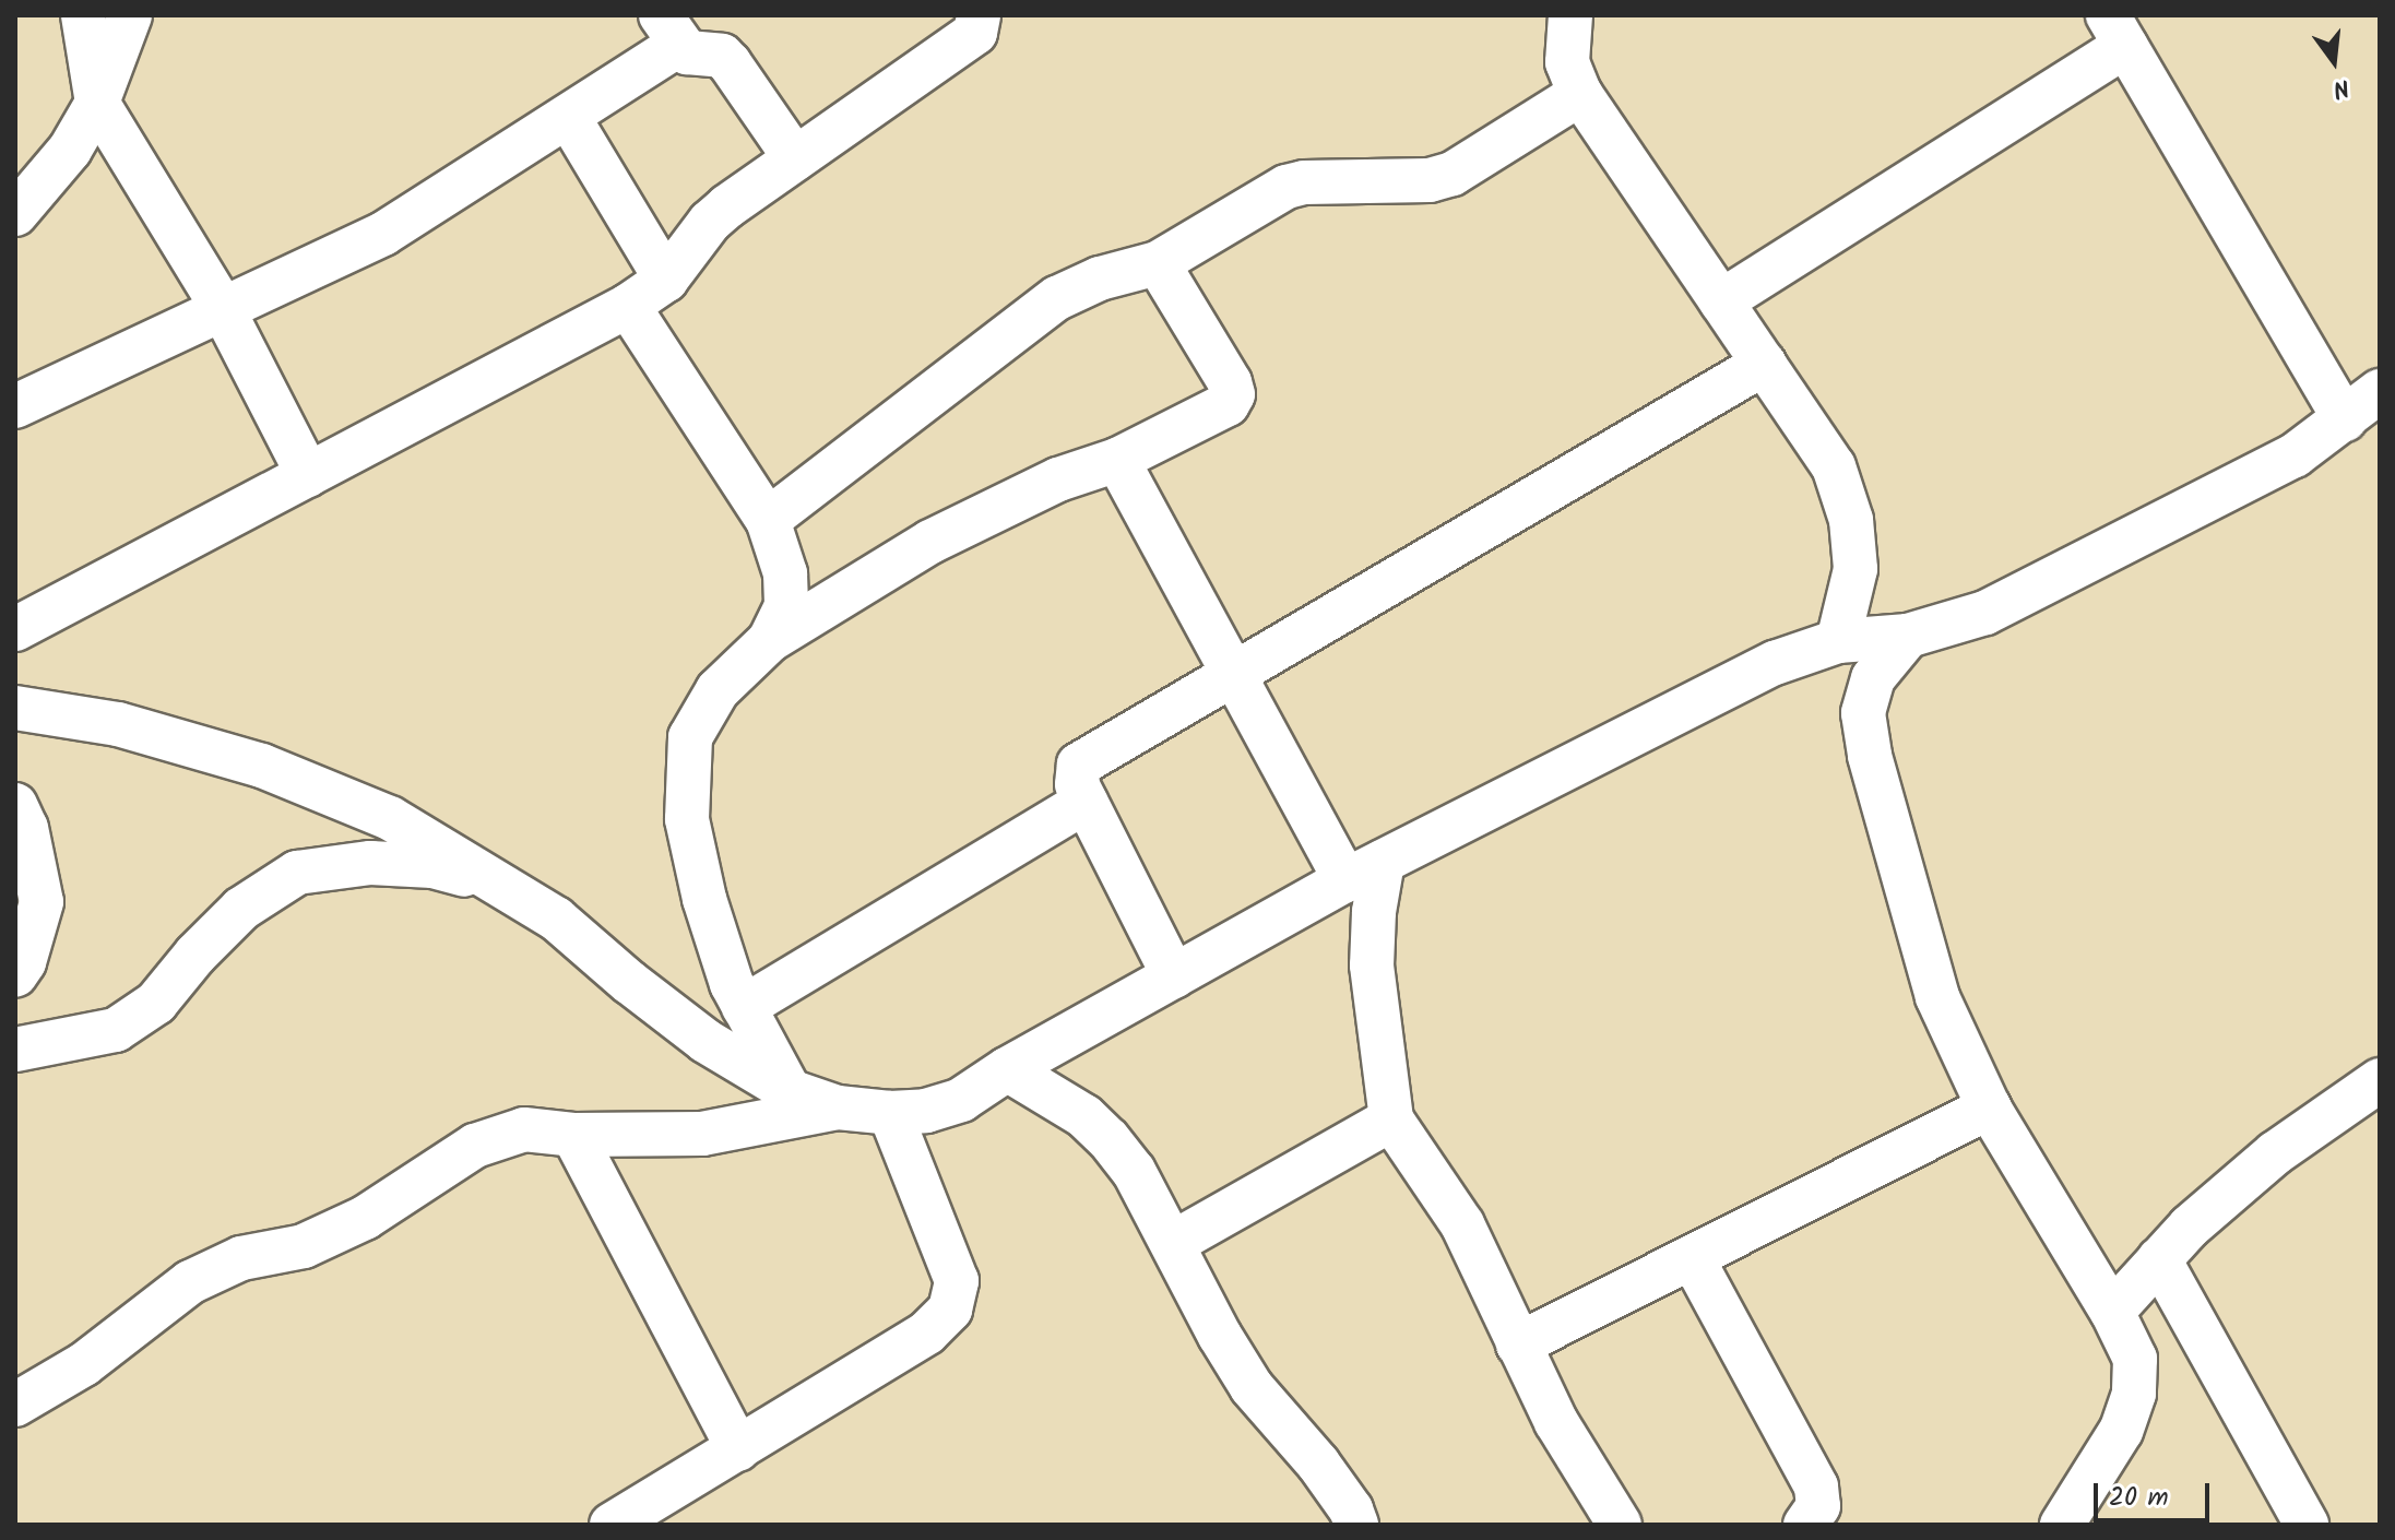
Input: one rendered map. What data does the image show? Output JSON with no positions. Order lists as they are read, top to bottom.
{
  "scale_bar": "20 m",
  "north": "bottom"
}
